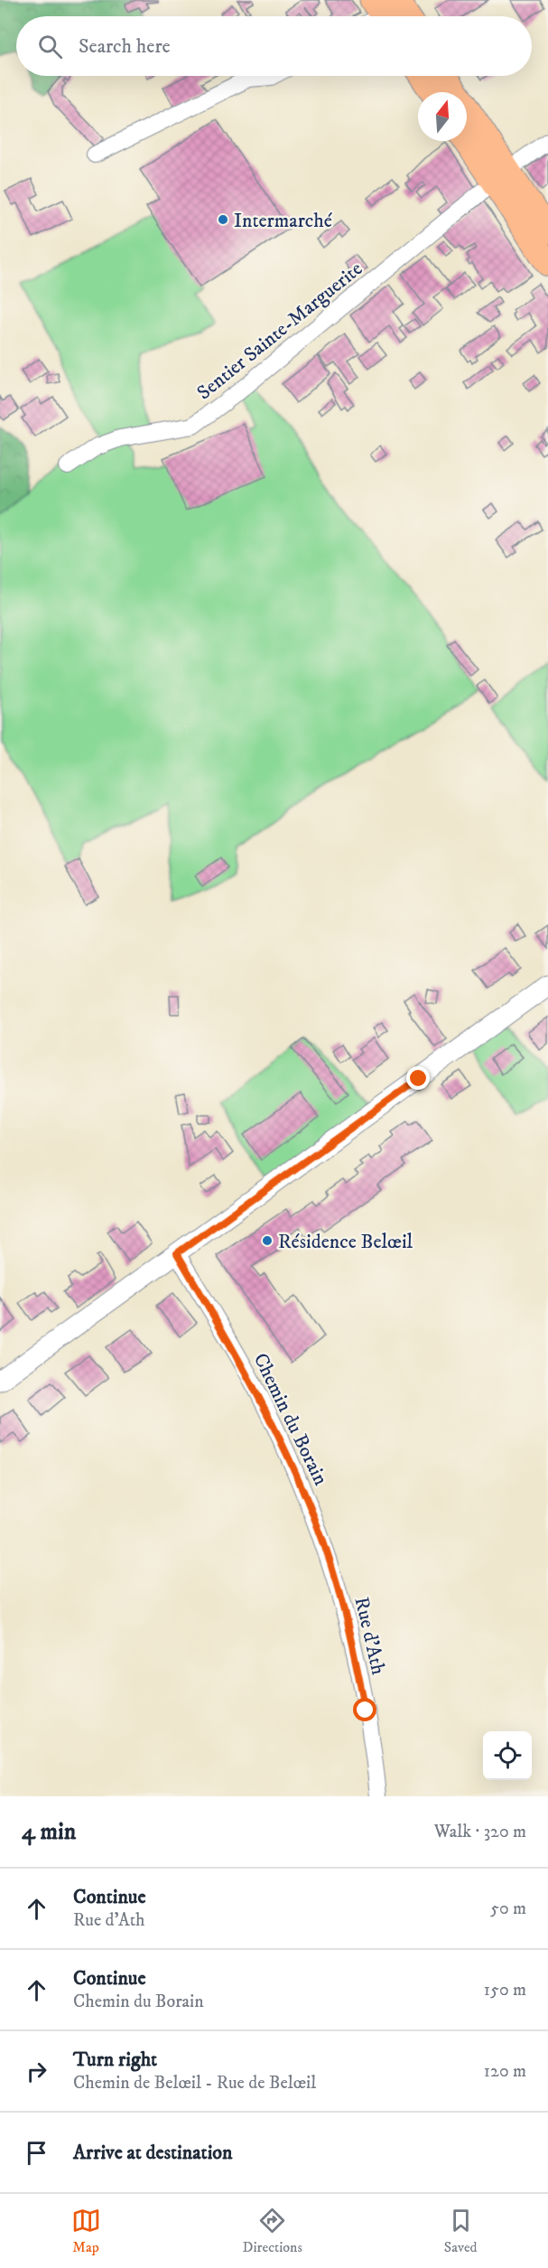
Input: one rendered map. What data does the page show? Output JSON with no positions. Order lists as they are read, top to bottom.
{
  "streets": {
    "street": ["Sentier Sainte-Marguerite", "Chemin du Borain", "Rue d'Ath"]
  },
  "crossings": [
    ["Chemin du Borain", "Rue d'Ath"]
  ],
  "places": ["Intermarché", "Résidence Belœil"],
  "north": "top",
  "page": {
    "search": "Search here",
    "heading": ["4 min", "Walk · 320 m"],
    "list": [
      ["Continue", "Rue d'Ath", "50 m"],
      ["Continue", "Chemin du Borain", "150 m"],
      ["Turn right", "Chemin de Belœil - Rue de Belœil", "120 m"],
      "Arrive at destination"
    ],
    "nav": ["Map", "Directions", "Saved"]
  }
}
